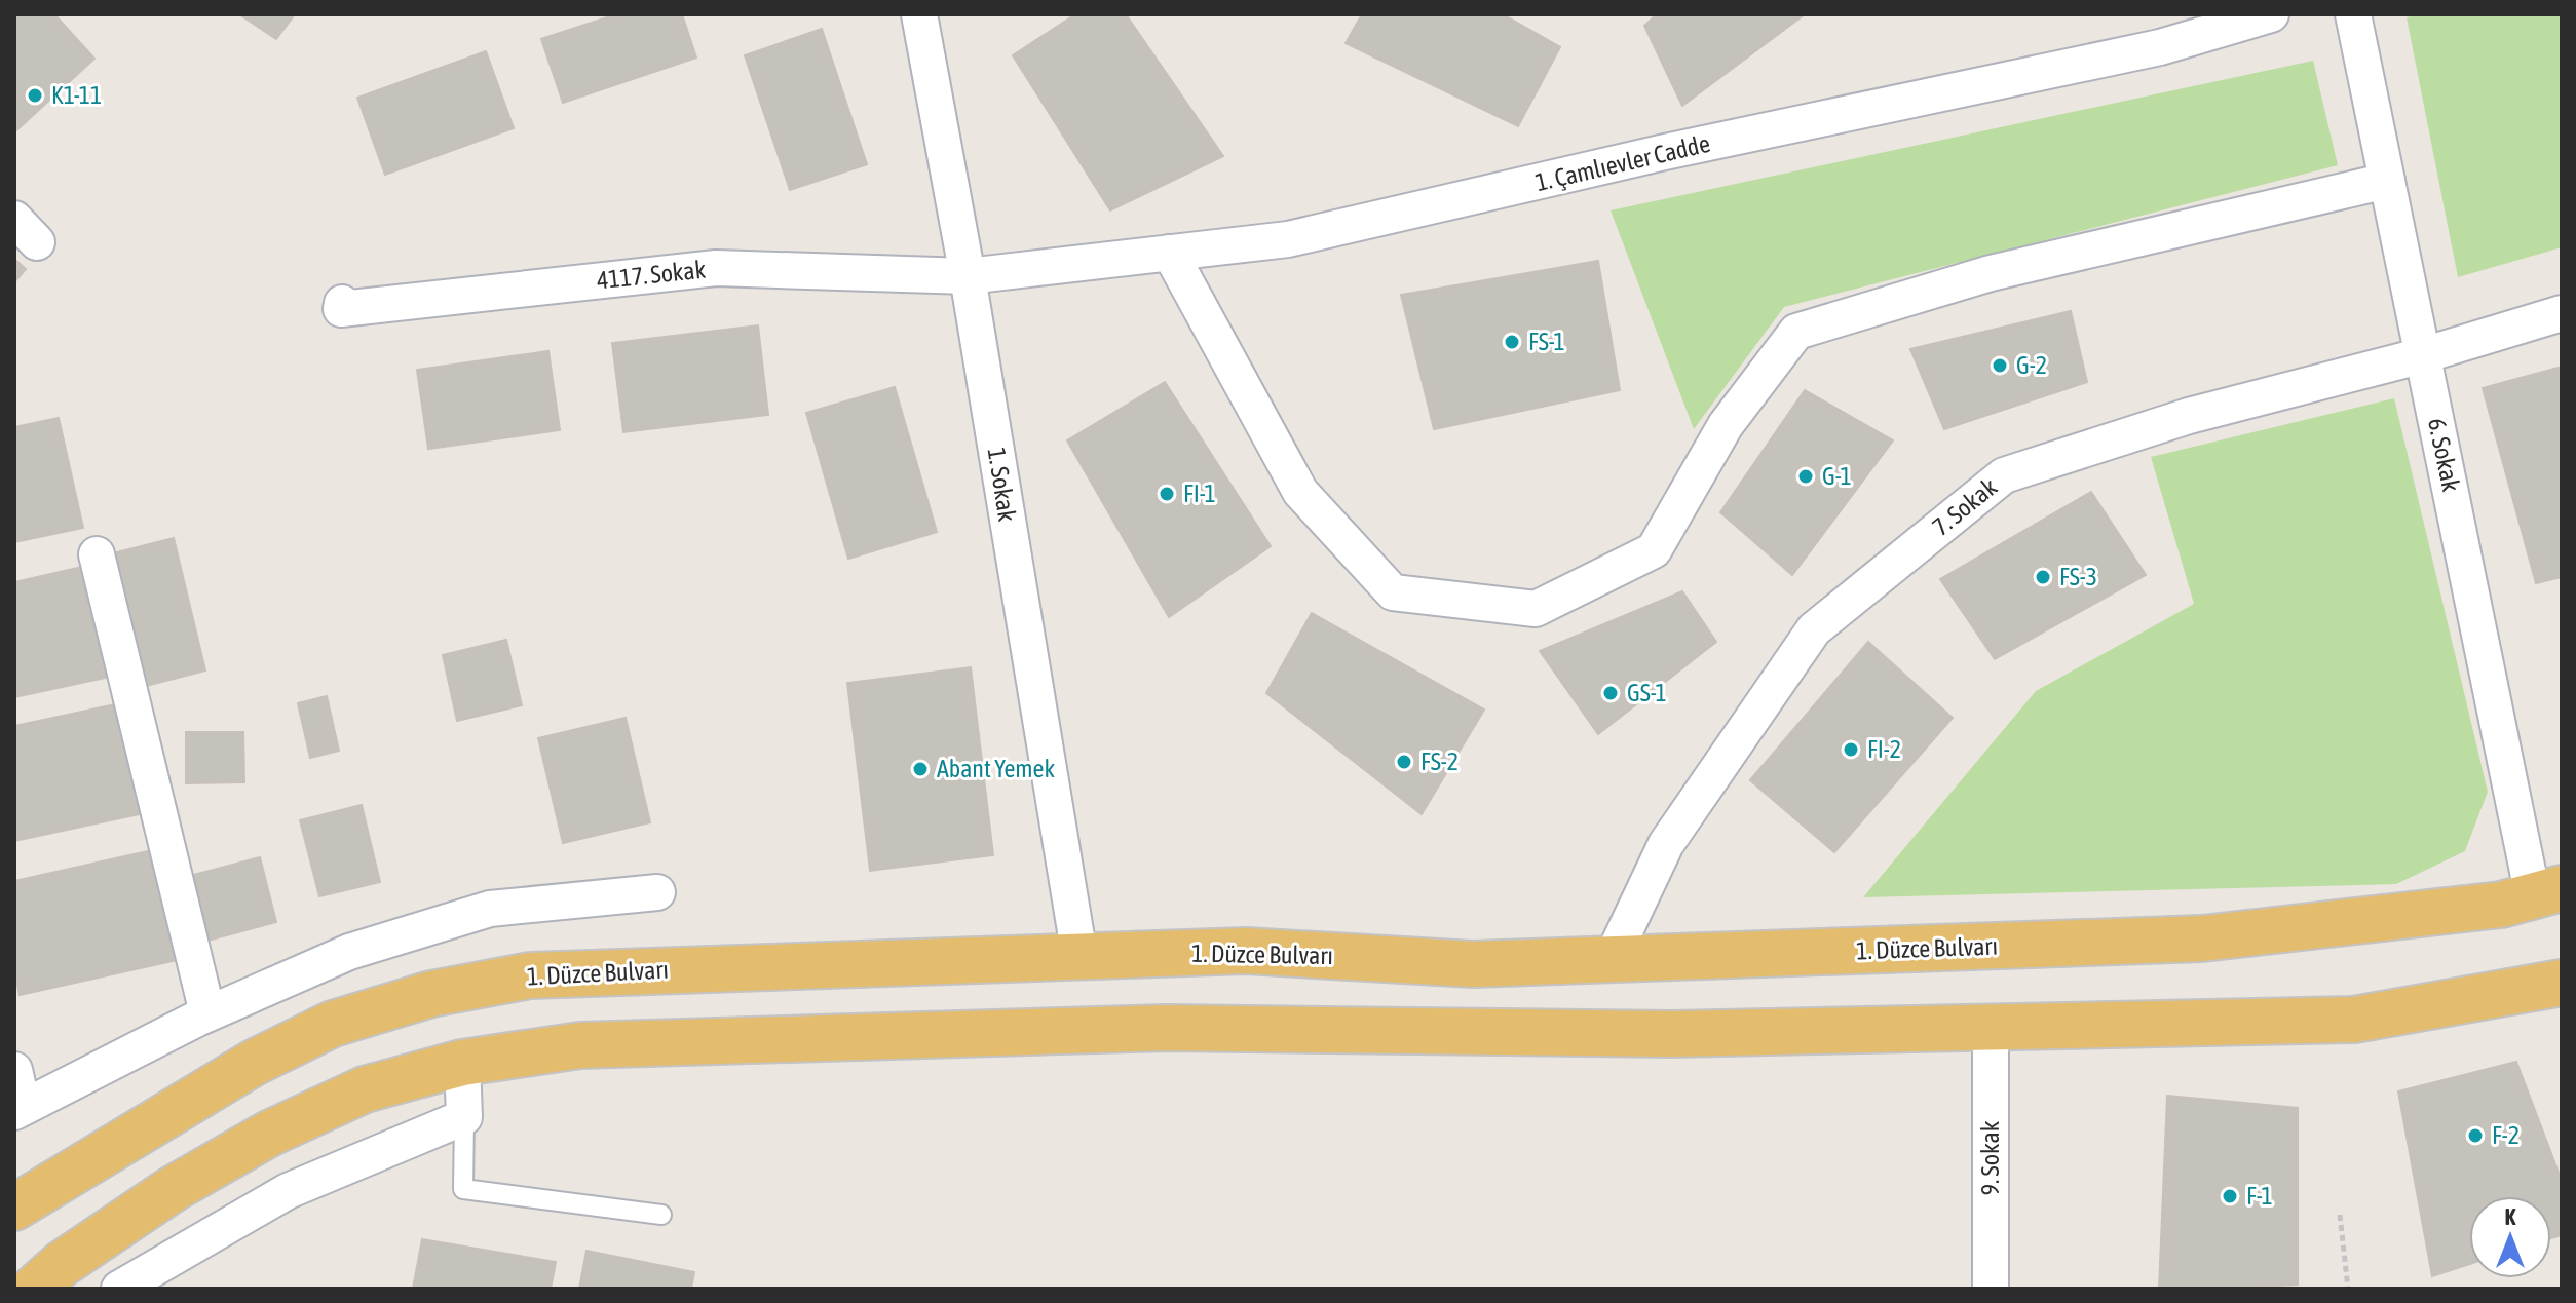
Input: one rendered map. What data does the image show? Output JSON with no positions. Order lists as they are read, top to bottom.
{
  "streets": {
    "main road": ["1. Düzce Bulvarı"],
    "street": [
      "1. Çamlıevler Cadde",
      "4117. Sokak",
      "6. Sokak",
      "1. Sokak",
      "7. Sokak",
      "9. Sokak"
    ]
  },
  "crossings": [
    ["1. Çamlıevler Cadde", "4117. Sokak"],
    ["1. Çamlıevler Cadde", "1. Sokak"],
    ["4117. Sokak", "1. Sokak"],
    ["6. Sokak", "7. Sokak"],
    ["6. Sokak", "1. Düzce Bulvarı"],
    ["1. Sokak", "1. Düzce Bulvarı"],
    ["7. Sokak", "1. Düzce Bulvarı"]
  ],
  "places": [
    "K1-11",
    "FS-1",
    "G-2",
    "G-1",
    "FI-1",
    "FS-3",
    "GS-1",
    "FI-2",
    "FS-2",
    "Abant Yemek",
    "F-2",
    "F-1"
  ],
  "north": "top"
}
